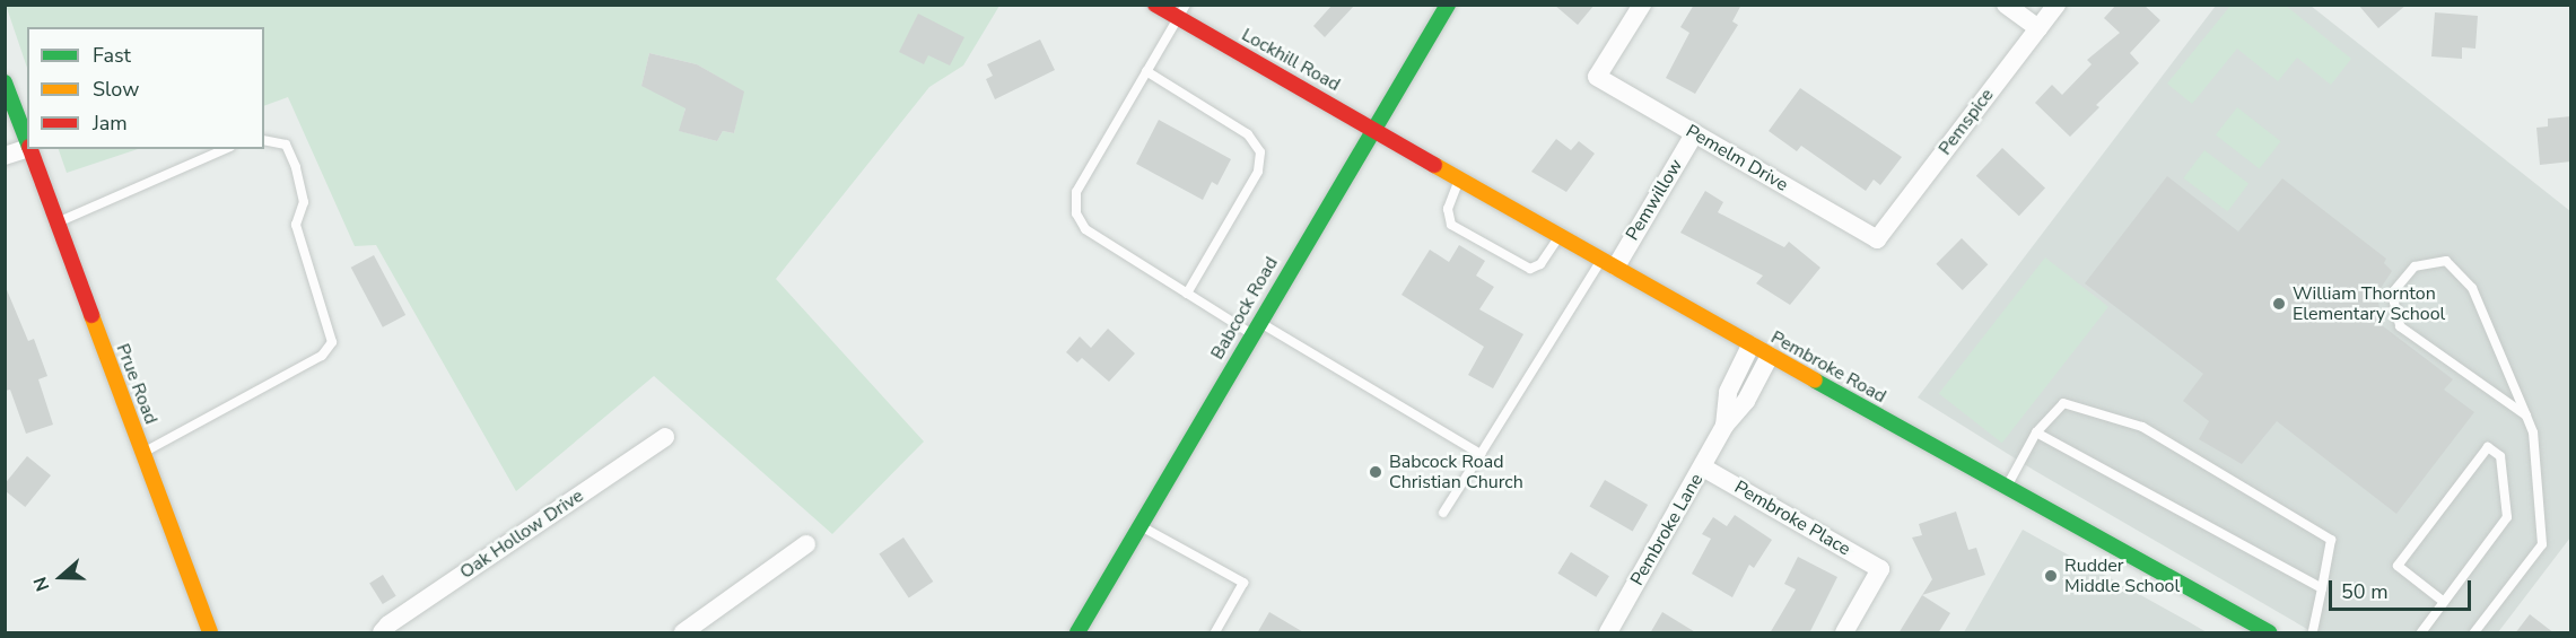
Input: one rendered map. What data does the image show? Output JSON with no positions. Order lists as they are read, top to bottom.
{
  "streets": {
    "main road": [
      "Lockhill Road",
      "Babcock Road",
      "Pembroke Road",
      "Prue Road"
    ],
    "street": [
      "Pemspice",
      "Pemelm Drive",
      "Pemwillow",
      "Pembroke Place",
      "Pembroke Lane",
      "Oak Hollow Drive"
    ]
  },
  "crossings": [
    ["Lockhill Road", "Babcock Road"],
    ["Lockhill Road", "Pembroke Road"],
    ["Pemspice", "Pemelm Drive"],
    ["Pemelm Drive", "Pemwillow"],
    ["Pemwillow", "Pembroke Road"],
    ["Babcock Road", "Pembroke Road"],
    ["Pembroke Road", "Pembroke Lane"],
    ["Pembroke Place", "Pembroke Lane"]
  ],
  "places": ["William Thornton Elementary School", "Babcock Road Christian Church", "Rudder Middle School"],
  "legend": ["Fast", "Slow", "Jam"],
  "scale_bar": "50 m",
  "north": "left"
}
